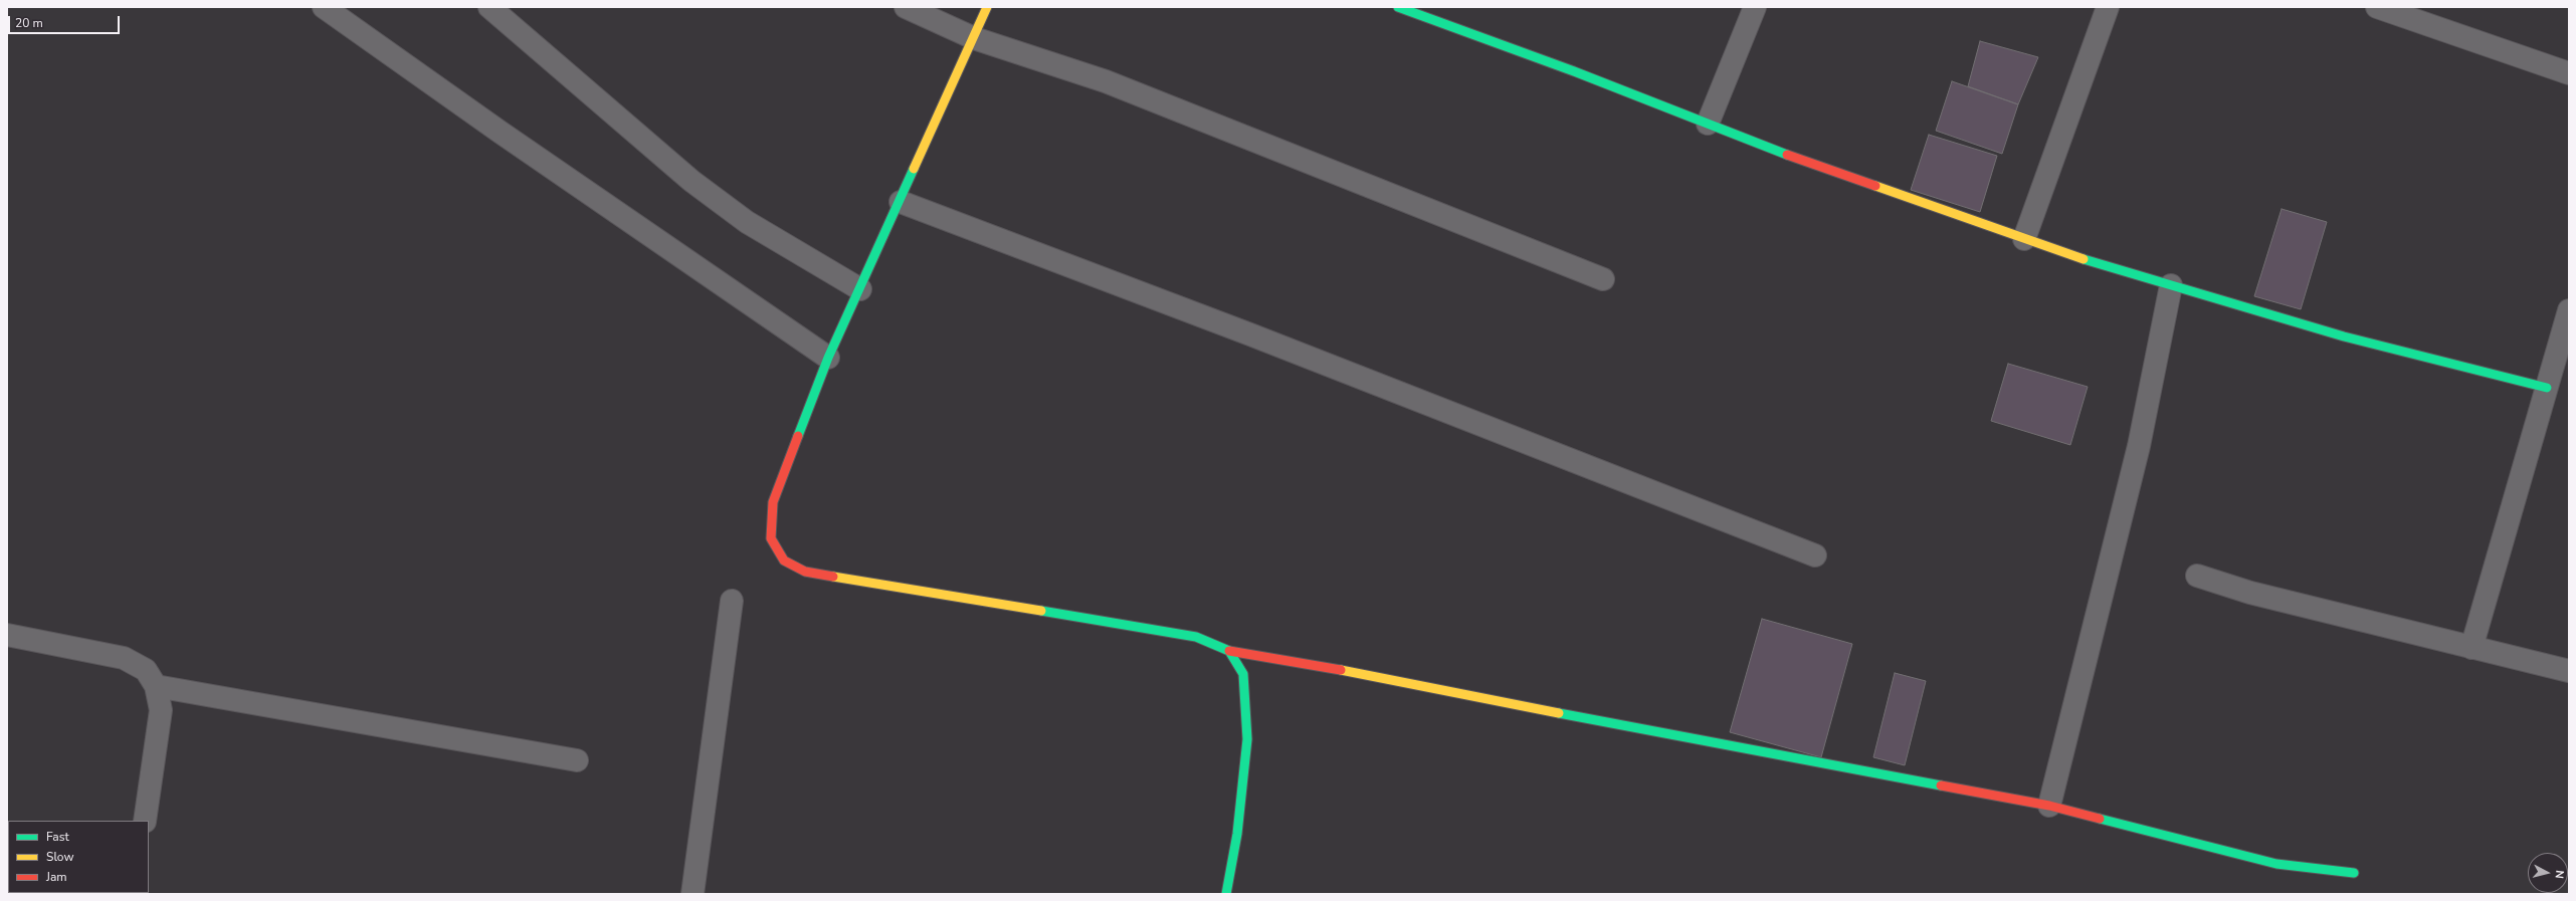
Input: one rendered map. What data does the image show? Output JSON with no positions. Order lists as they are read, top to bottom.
{
  "legend": ["Fast", "Slow", "Jam"],
  "scale_bar": "20 m",
  "north": "right"
}
